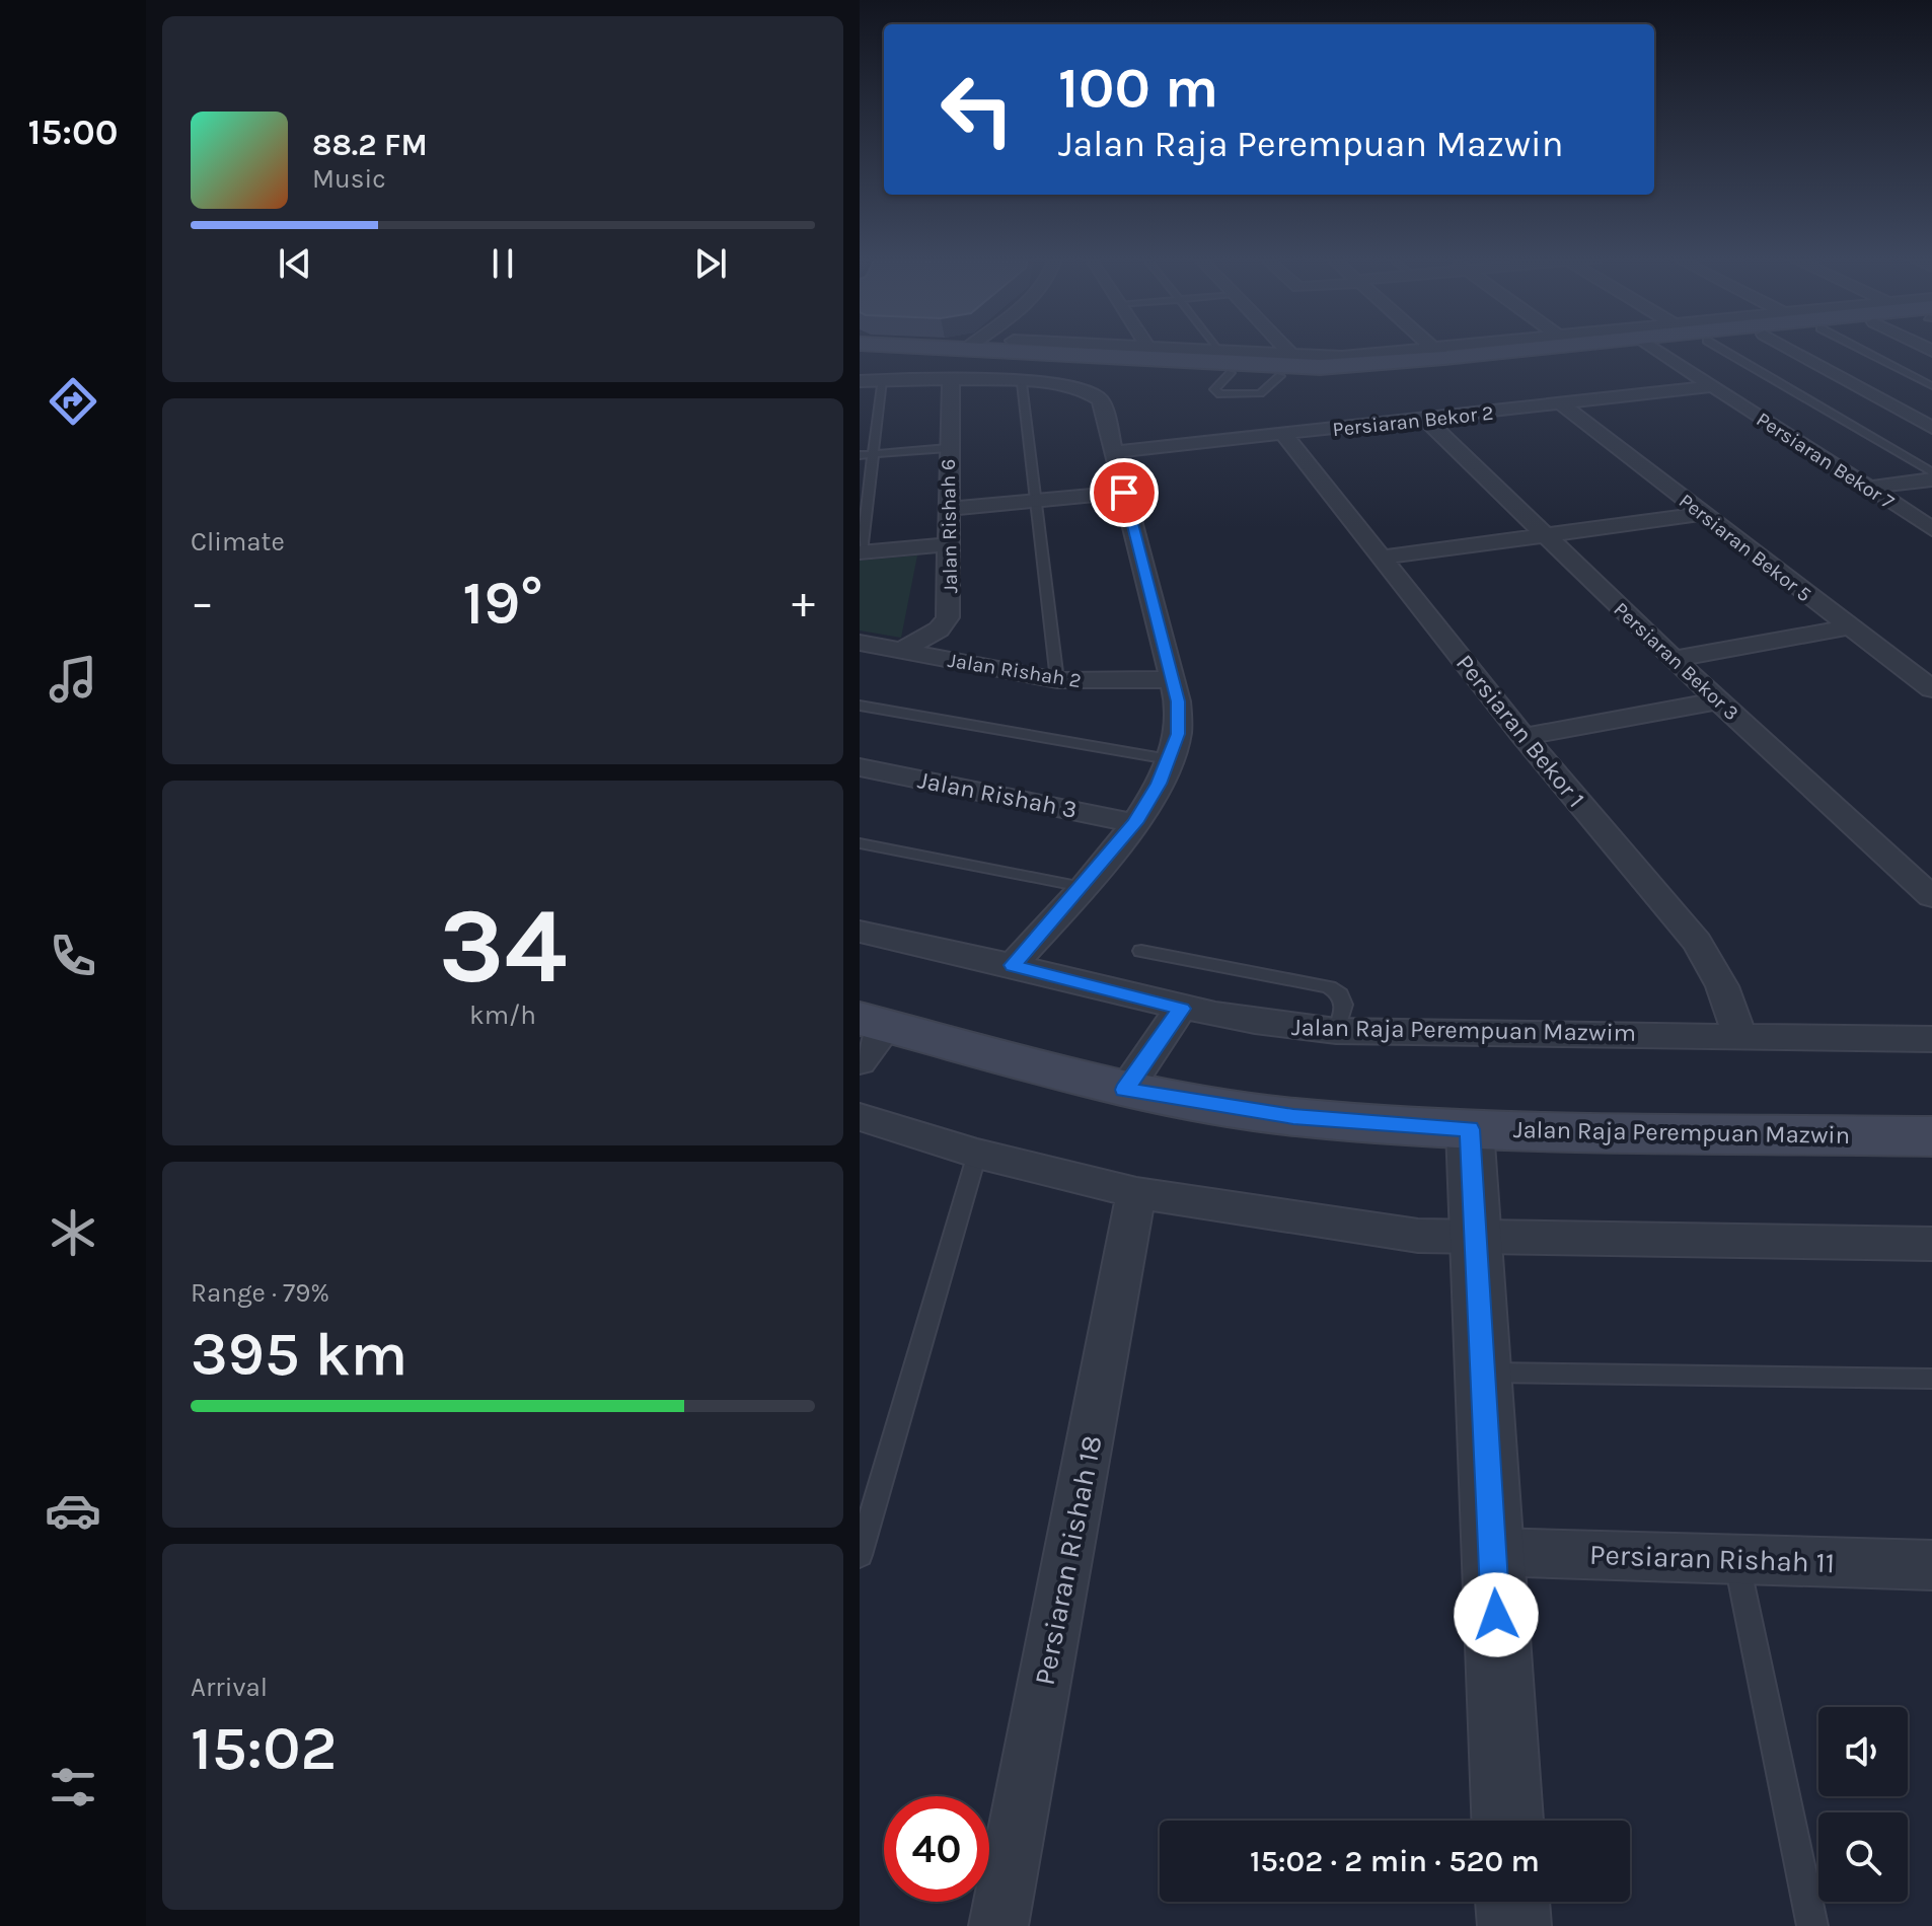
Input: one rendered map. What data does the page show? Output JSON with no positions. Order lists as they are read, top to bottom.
{
  "streets": {
    "main road": ["Jalan Raja Perempuan Mazwin"],
    "street": [
      "Persiaran Bekor 2",
      "Persiaran Bekor 7",
      "Jalan Rishah 6",
      "Persiaran Bekor 5",
      "Persiaran Bekor 3",
      "Jalan Rishah 2",
      "Persiaran Bekor 1",
      "Jalan Rishah 3",
      "Jalan Raja Perempuan Mazwim",
      "Persiaran Rishah 11",
      "Persiaran Rishah 18"
    ]
  },
  "crossings": [
    ["Persiaran Bekor 2", "Persiaran Bekor 7"],
    ["Persiaran Bekor 2", "Persiaran Bekor 5"],
    ["Persiaran Bekor 2", "Persiaran Bekor 3"],
    ["Persiaran Bekor 2", "Persiaran Bekor 1"],
    ["Jalan Rishah 6", "Jalan Rishah 2"],
    ["Persiaran Bekor 1", "Jalan Raja Perempuan Mazwim"]
  ],
  "page": {
    "tabs": "15:00",
    "turn": ["100 m", "Jalan Raja Perempuan Mazwin"],
    "song": ["88.2 FM", "Music"],
    "tile": [
      "Climate",
      ["34", "km/h"],
      ["Range · 79%", "395 km"],
      ["Arrival", "15:02"]
    ],
    "heat": ["−", "19°", "+"],
    "limit": "40",
    "trip": "15:02 · 2 min · 520 m"
  }
}
